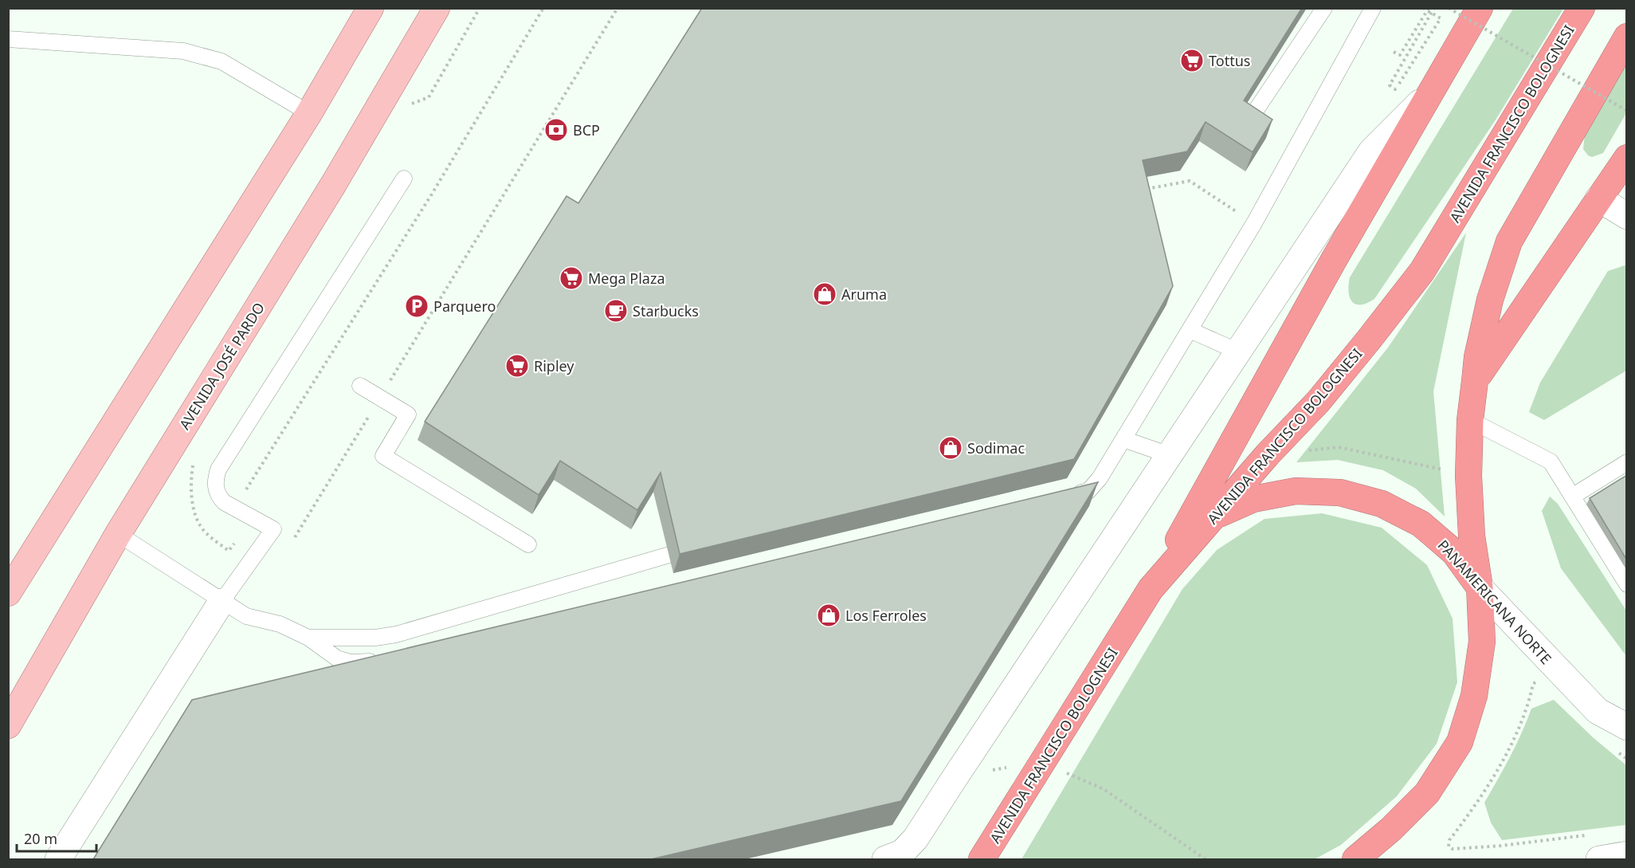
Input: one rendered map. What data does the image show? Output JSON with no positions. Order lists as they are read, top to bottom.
{
  "streets": {
    "highway": ["AVENIDA FRANCISCO BOLOGNESI", "PANAMERICANA NORTE"],
    "main road": ["AVENIDA JOSÉ PARDO"]
  },
  "crossings": [
    ["AVENIDA FRANCISCO BOLOGNESI", "PANAMERICANA NORTE"]
  ],
  "places": {
    "supermarket": ["Tottus", "Mega Plaza", "Ripley"],
    "bank": ["BCP"],
    "shop": ["Aruma", "Sodimac", "Los Ferroles"],
    "parking": ["Parquero"],
    "cafe": ["Starbucks"]
  },
  "scale_bar": "20 m"
}
